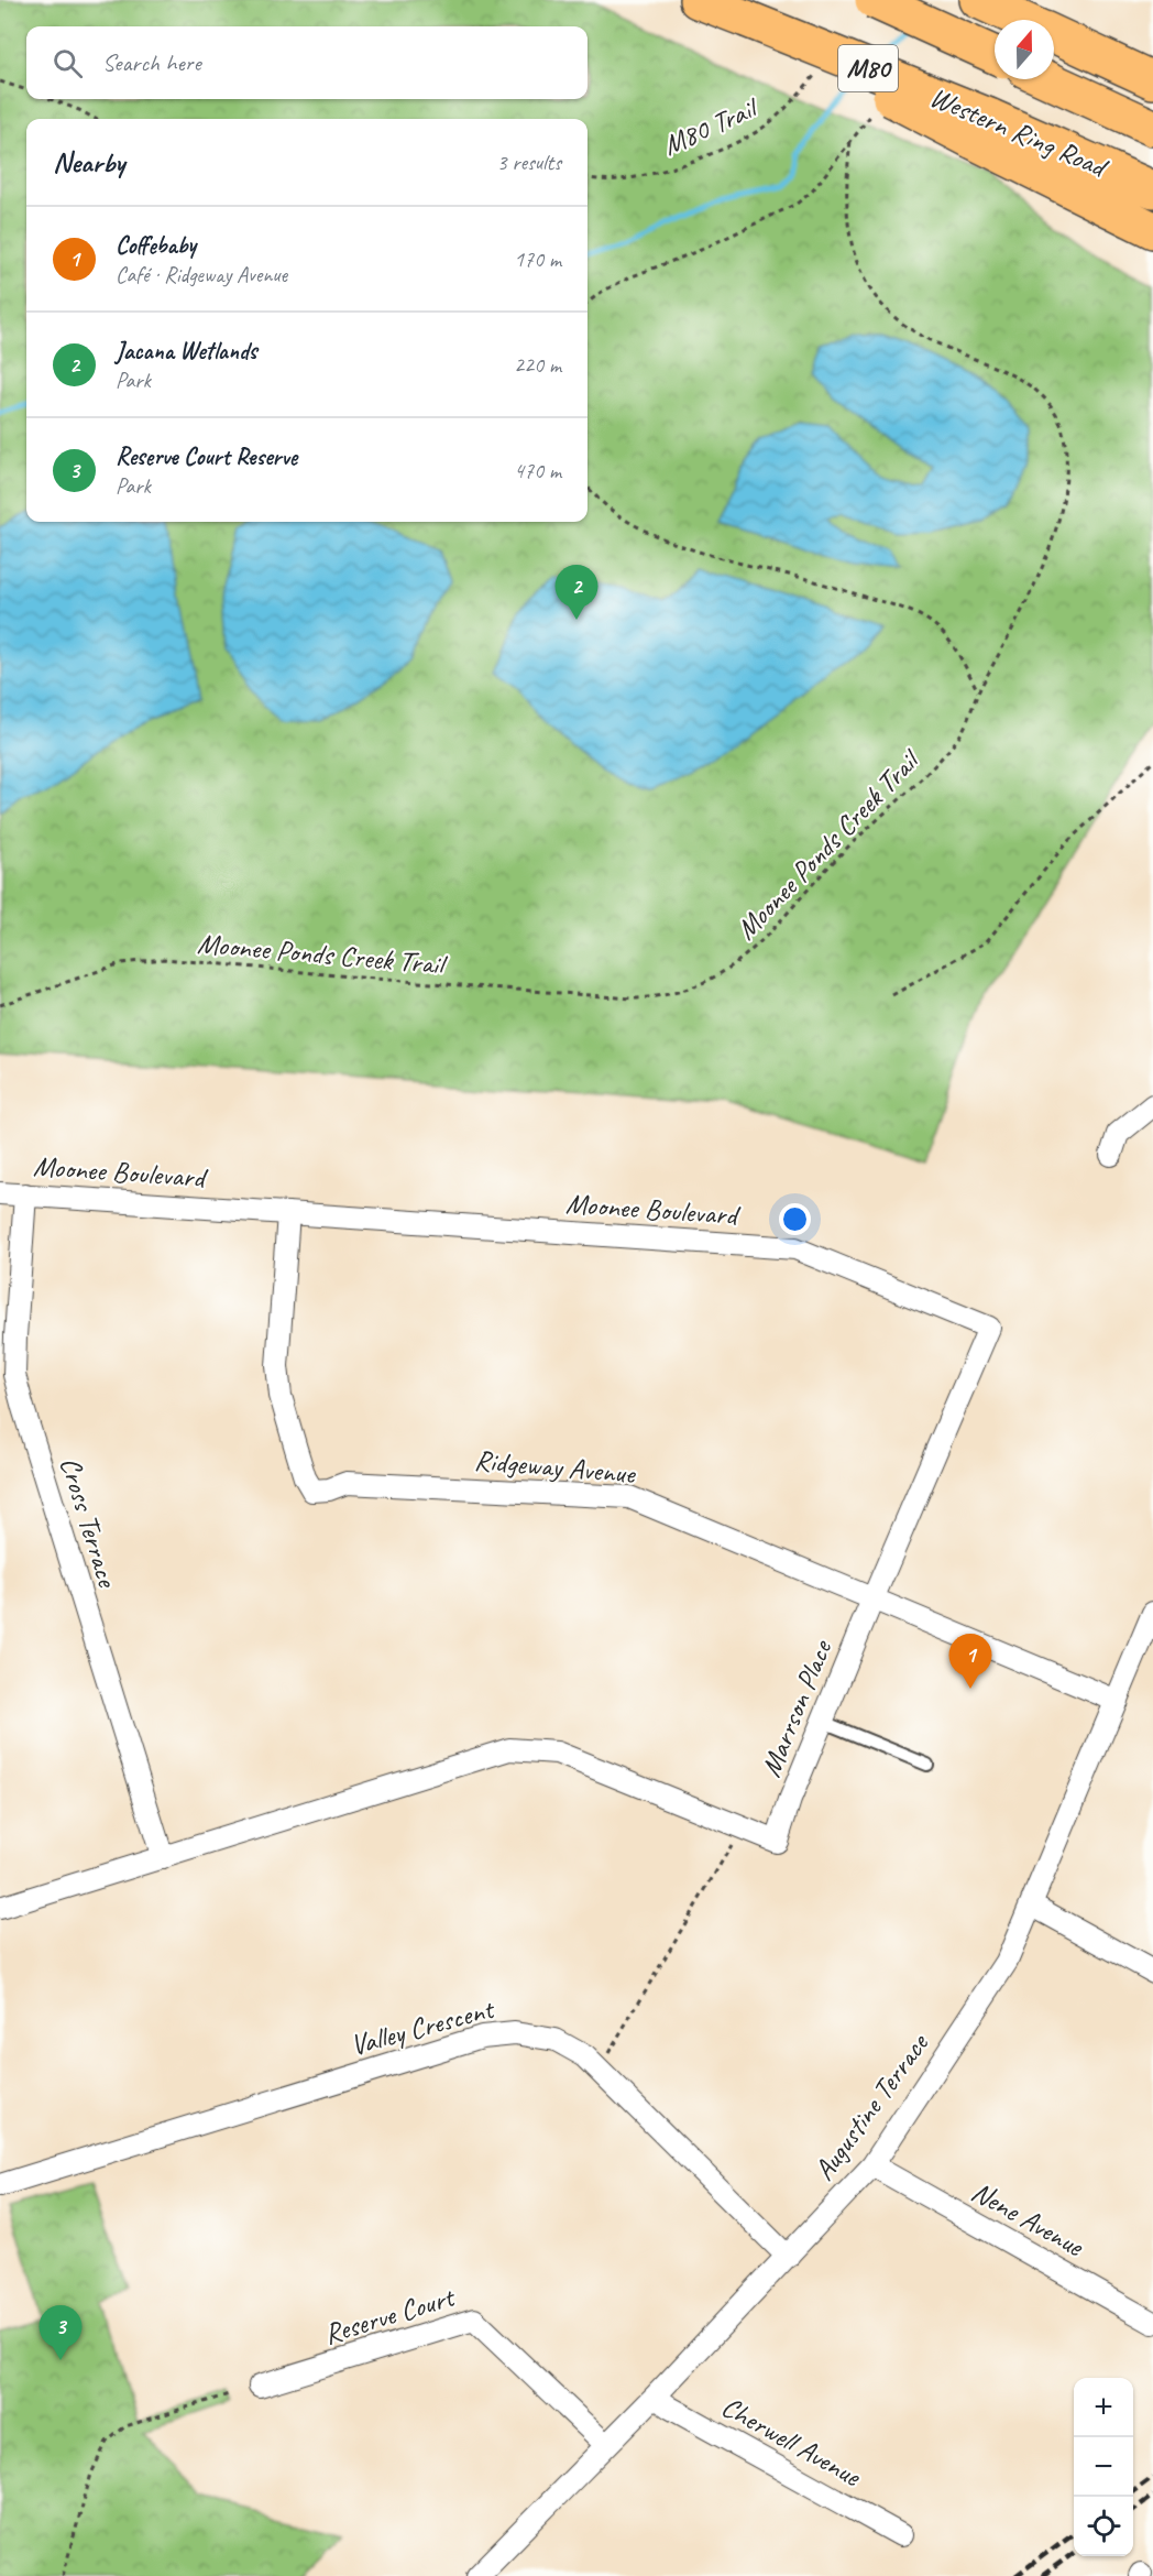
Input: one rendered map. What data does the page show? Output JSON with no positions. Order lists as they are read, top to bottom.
{
  "streets": {
    "highway": ["M80", "Western Ring Road"],
    "street": [
      "Moonee Boulevard",
      "Ridgeway Avenue",
      "Cross Terrace",
      "Marrson Place",
      "Valley Crescent",
      "Augustine Terrace",
      "Nene Avenue",
      "Reserve Court",
      "Cherwell Avenue"
    ],
    "path": ["M80 Trail", "Moonee Ponds Creek Trail"]
  },
  "crossings": [
    ["Moonee Boulevard", "Ridgeway Avenue"],
    ["Moonee Boulevard", "Cross Terrace"],
    ["Moonee Boulevard", "Marrson Place"],
    ["Ridgeway Avenue", "Marrson Place"],
    ["Ridgeway Avenue", "Augustine Terrace"],
    ["Cross Terrace", "Marrson Place"],
    ["Valley Crescent", "Augustine Terrace"],
    ["Augustine Terrace", "Nene Avenue"],
    ["Augustine Terrace", "Reserve Court"],
    ["Augustine Terrace", "Cherwell Avenue"]
  ],
  "north": "top",
  "page": {
    "search": "Search here",
    "heading": ["Nearby", "3 results"],
    "list": [
      {
        "mark": "1",
        "name": "Coffebaby",
        "note": "Café · Ridgeway Avenue",
        "value": "170 m"
      },
      {
        "mark": "2",
        "name": "Jacana Wetlands",
        "note": "Park",
        "value": "220 m"
      },
      {
        "mark": "3",
        "name": "Reserve Court Reserve",
        "note": "Park",
        "value": "470 m"
      }
    ],
    "pins": ["2", "1", "3"],
    "map_buttons": ["+", "−"]
  }
}
